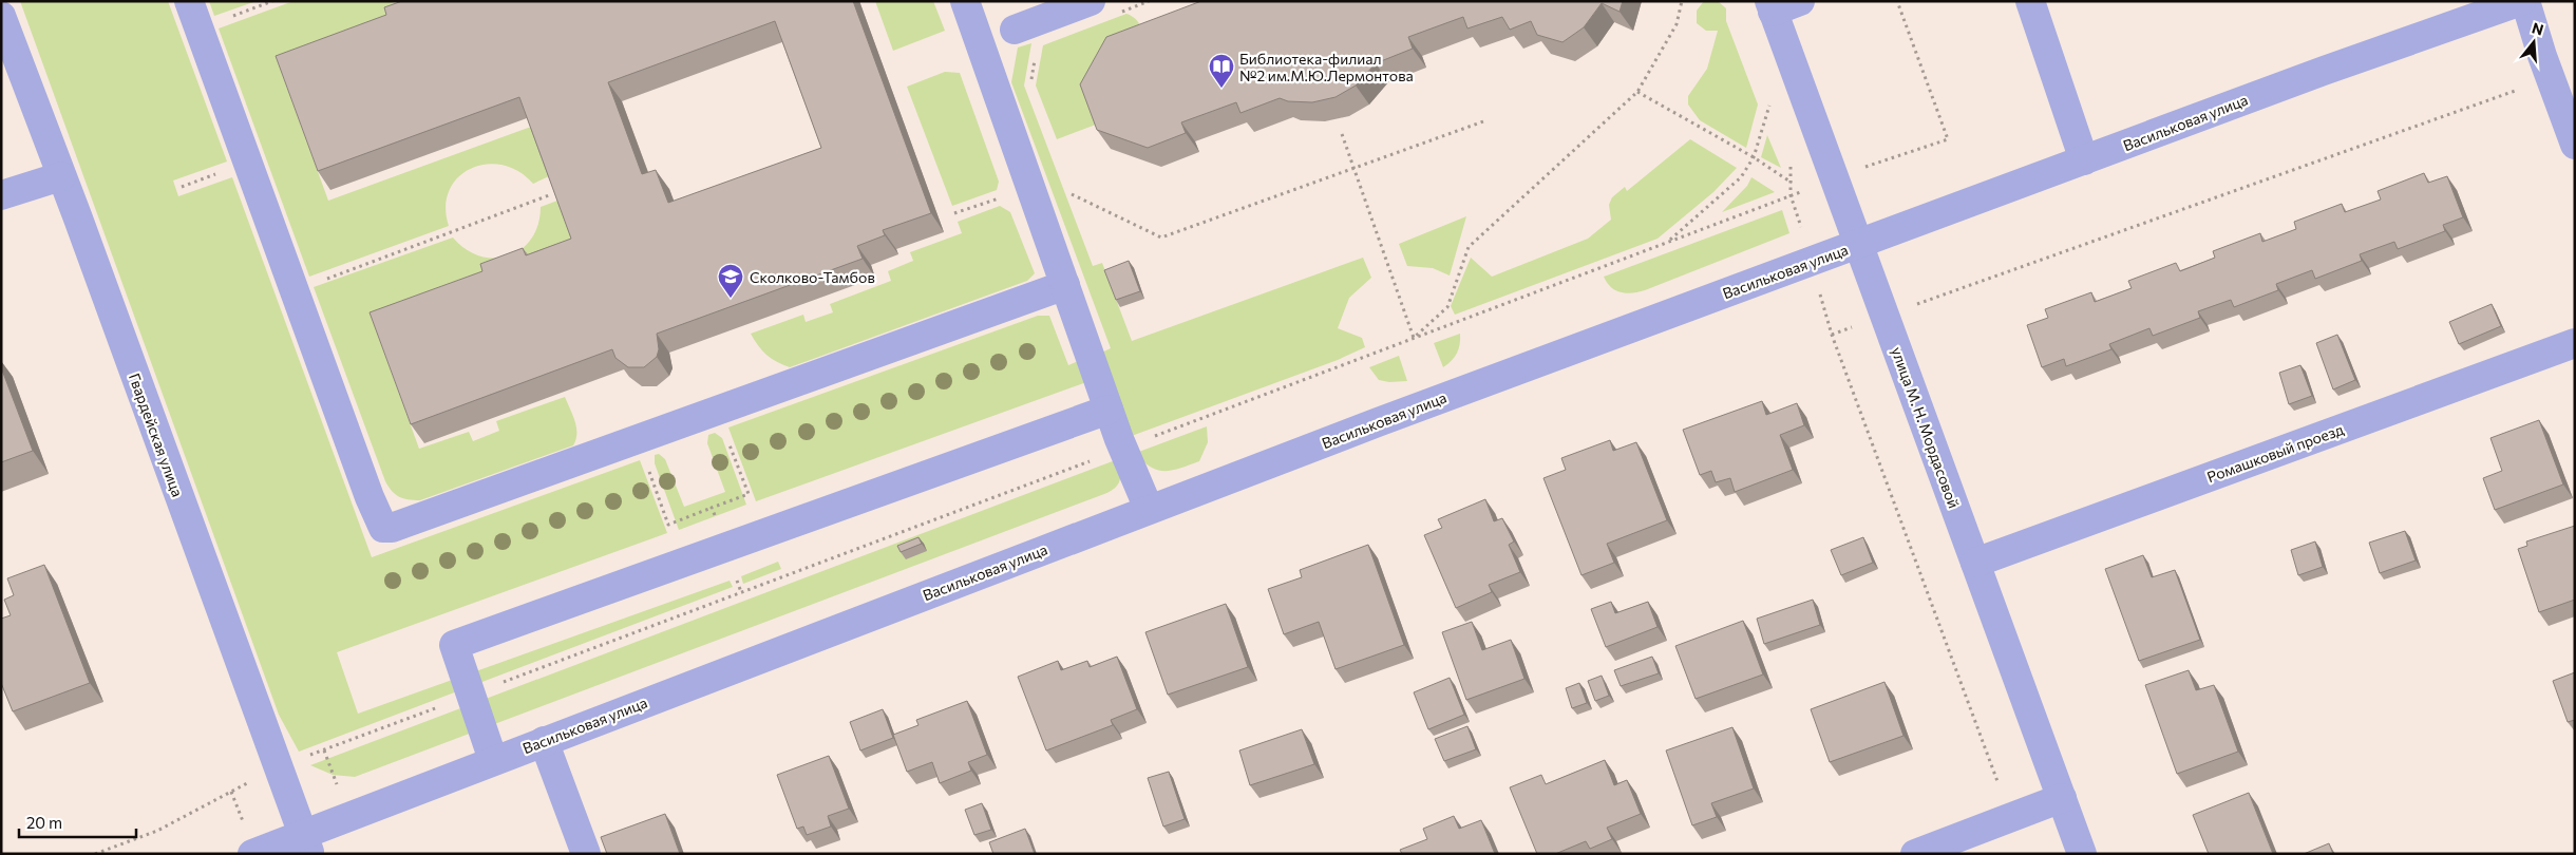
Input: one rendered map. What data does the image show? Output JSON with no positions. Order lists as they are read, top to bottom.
{
  "streets": {
    "street": [
      "Васильковая улица",
      "улица М. Н. Мордасовой",
      "Гвардейская улица",
      "Ромашковый проезд"
    ]
  },
  "crossings": [
    ["Васильковая улица", "улица М. Н. Мордасовой"],
    ["Васильковая улица", "Гвардейская улица"],
    ["улица М. Н. Мордасовой", "Ромашковый проезд"]
  ],
  "places": {
    "library": ["Библиотека-филиал №2 им.М.Ю.Лермонтова"],
    "school or university": ["Сколково-Тамбов"]
  },
  "scale_bar": "20 m",
  "north": "top"
}
